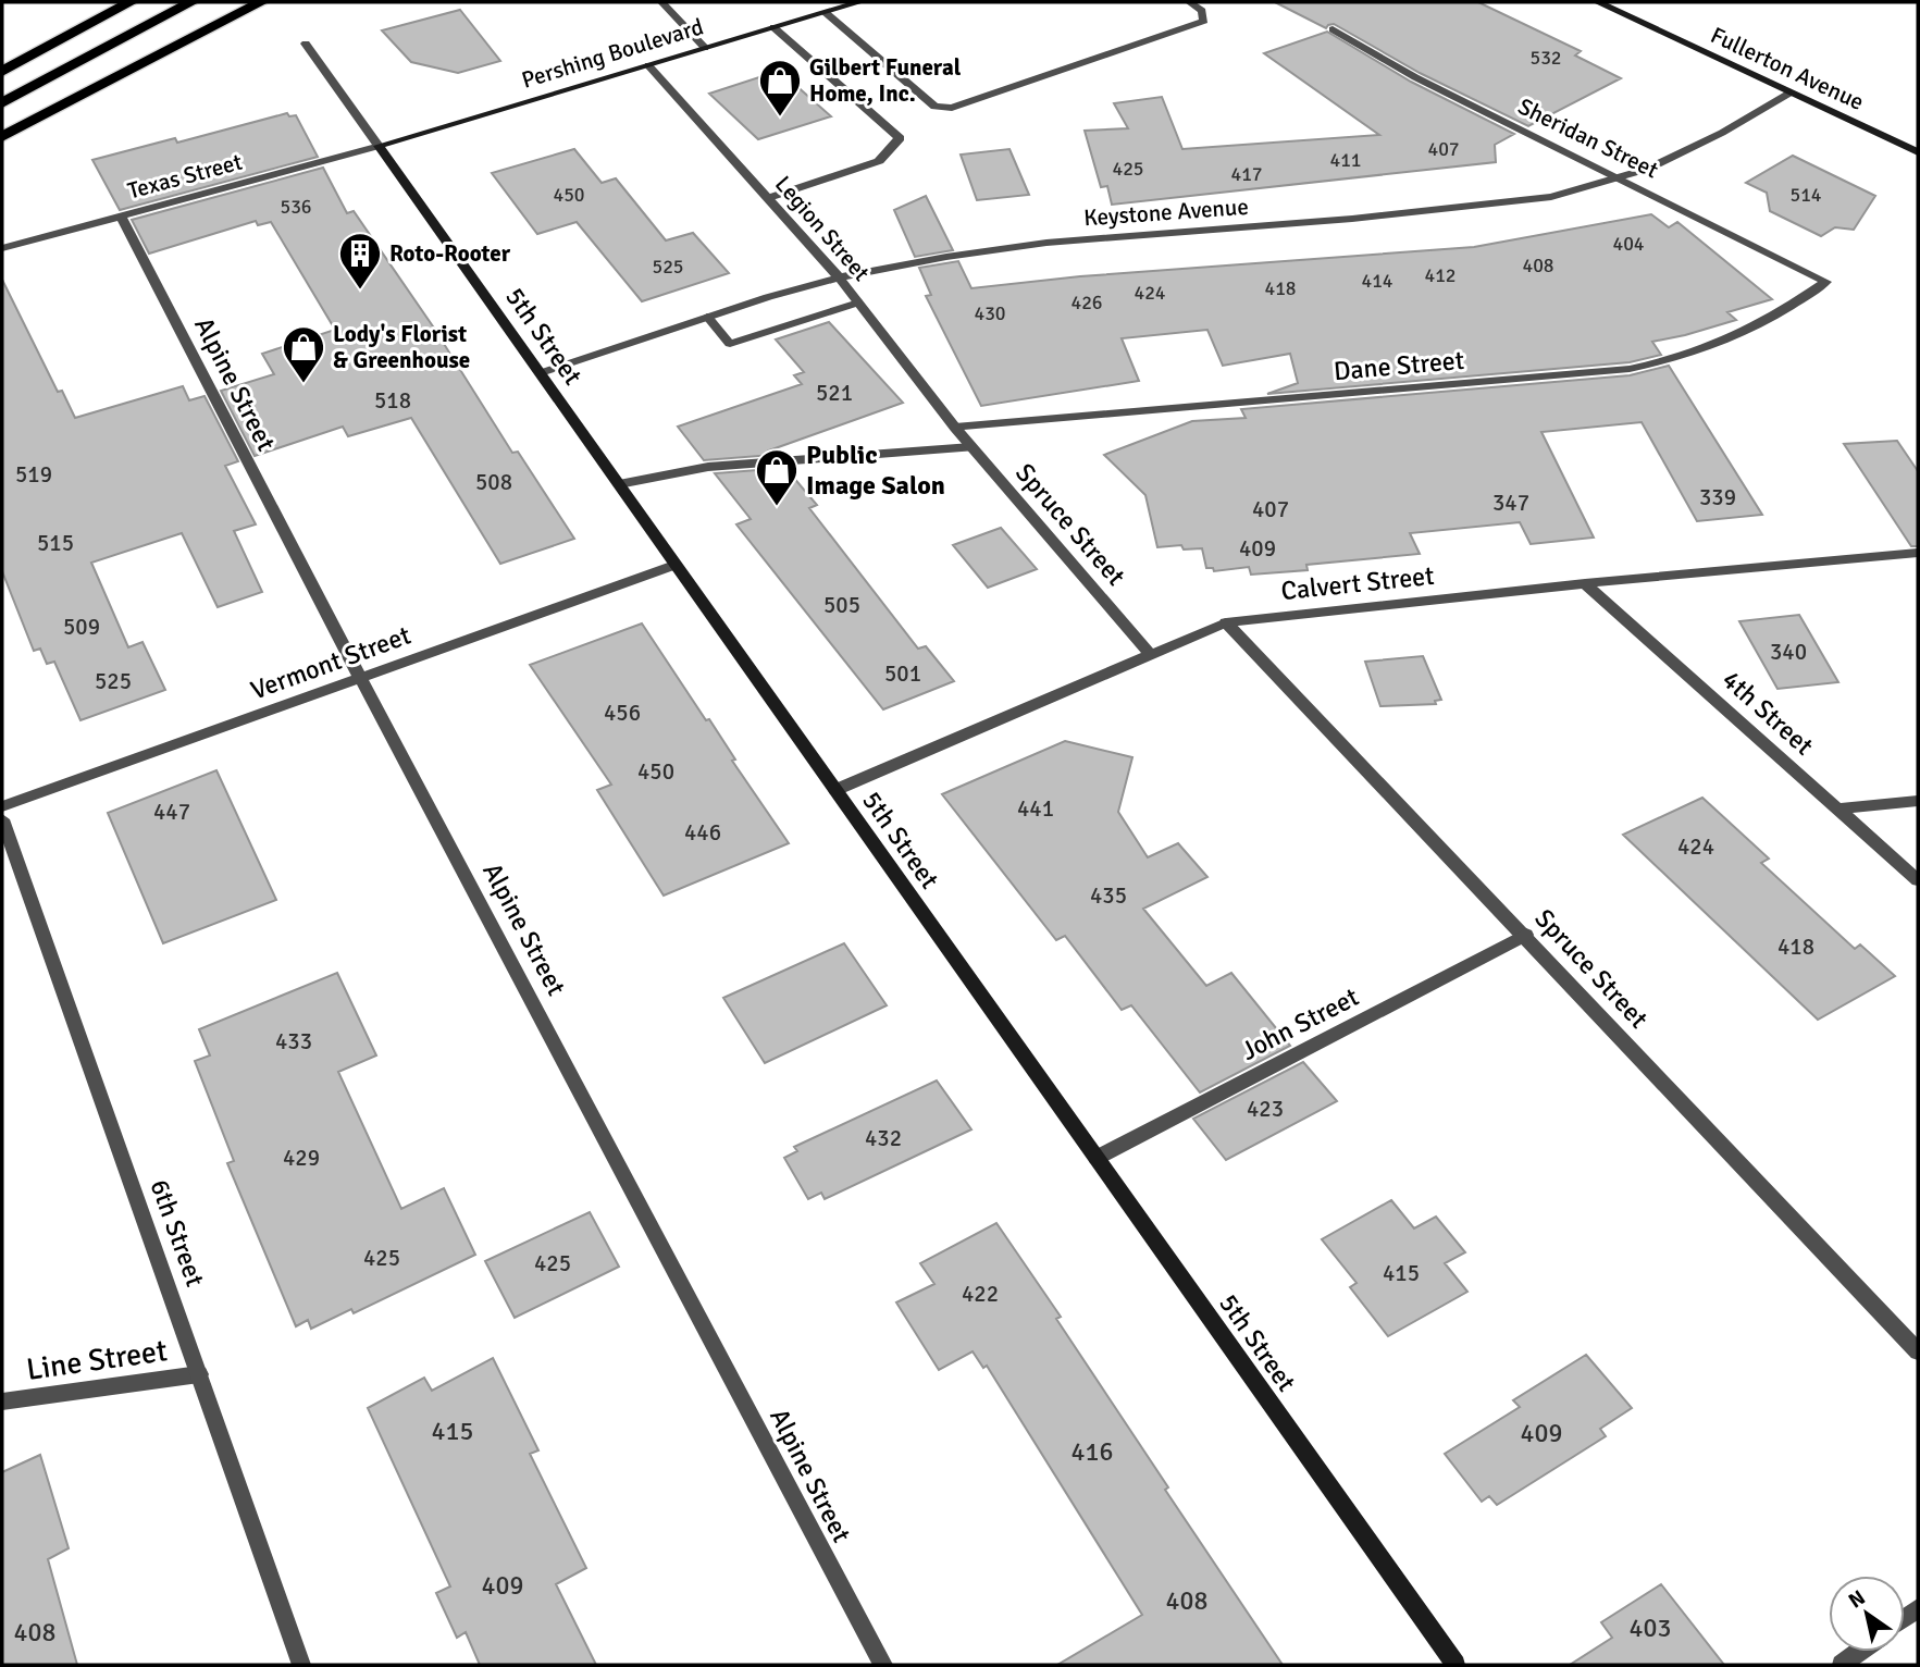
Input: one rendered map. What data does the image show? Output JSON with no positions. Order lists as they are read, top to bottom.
{
  "streets": {
    "street": [
      "Pershing Boulevard",
      "Fullerton Avenue",
      "Sheridan Street",
      "Texas Street",
      "Keystone Avenue",
      "Legion Street",
      "5th Street",
      "Dane Street",
      "Alpine Street",
      "Spruce Street",
      "Calvert Street",
      "Vermont Street",
      "4th Street",
      "John Street",
      "6th Street",
      "Line Street"
    ]
  },
  "crossings": [
    ["Pershing Boulevard", "Texas Street"],
    ["Pershing Boulevard", "Legion Street"],
    ["Pershing Boulevard", "5th Street"],
    ["Fullerton Avenue", "Keystone Avenue"],
    ["Sheridan Street", "Keystone Avenue"],
    ["Sheridan Street", "Dane Street"],
    ["Texas Street", "5th Street"],
    ["Texas Street", "Alpine Street"],
    ["Keystone Avenue", "Legion Street"],
    ["Keystone Avenue", "5th Street"],
    ["Legion Street", "Dane Street"],
    ["Legion Street", "Spruce Street"],
    ["5th Street", "Calvert Street"],
    ["5th Street", "Vermont Street"],
    ["5th Street", "John Street"],
    ["Dane Street", "Spruce Street"],
    ["Alpine Street", "Vermont Street"],
    ["Spruce Street", "Calvert Street"],
    ["Spruce Street", "John Street"],
    ["Calvert Street", "4th Street"],
    ["6th Street", "Line Street"]
  ],
  "places": {
    "shop": ["Gilbert Funeral Home, Inc.", "Lody's Florist & Greenhouse", "Public Image Salon"],
    "building": ["Roto-Rooter"]
  },
  "house_numbers": [
    "532",
    "407",
    "411",
    "425",
    "417",
    "450",
    "514",
    "536",
    "404",
    "408",
    "525",
    "412",
    "414",
    "418",
    "424",
    "426",
    "430",
    "521",
    "518",
    "519",
    "508",
    "339",
    "347",
    "407",
    "515",
    "409",
    "505",
    "509",
    "340",
    "501",
    "525",
    "456",
    "450",
    "441",
    "447",
    "446",
    "424",
    "435",
    "418",
    "433",
    "423",
    "432",
    "429",
    "425",
    "425",
    "415",
    "422",
    "415",
    "409",
    "416",
    "409",
    "408",
    "403",
    "408"
  ],
  "north": "top left"
}
